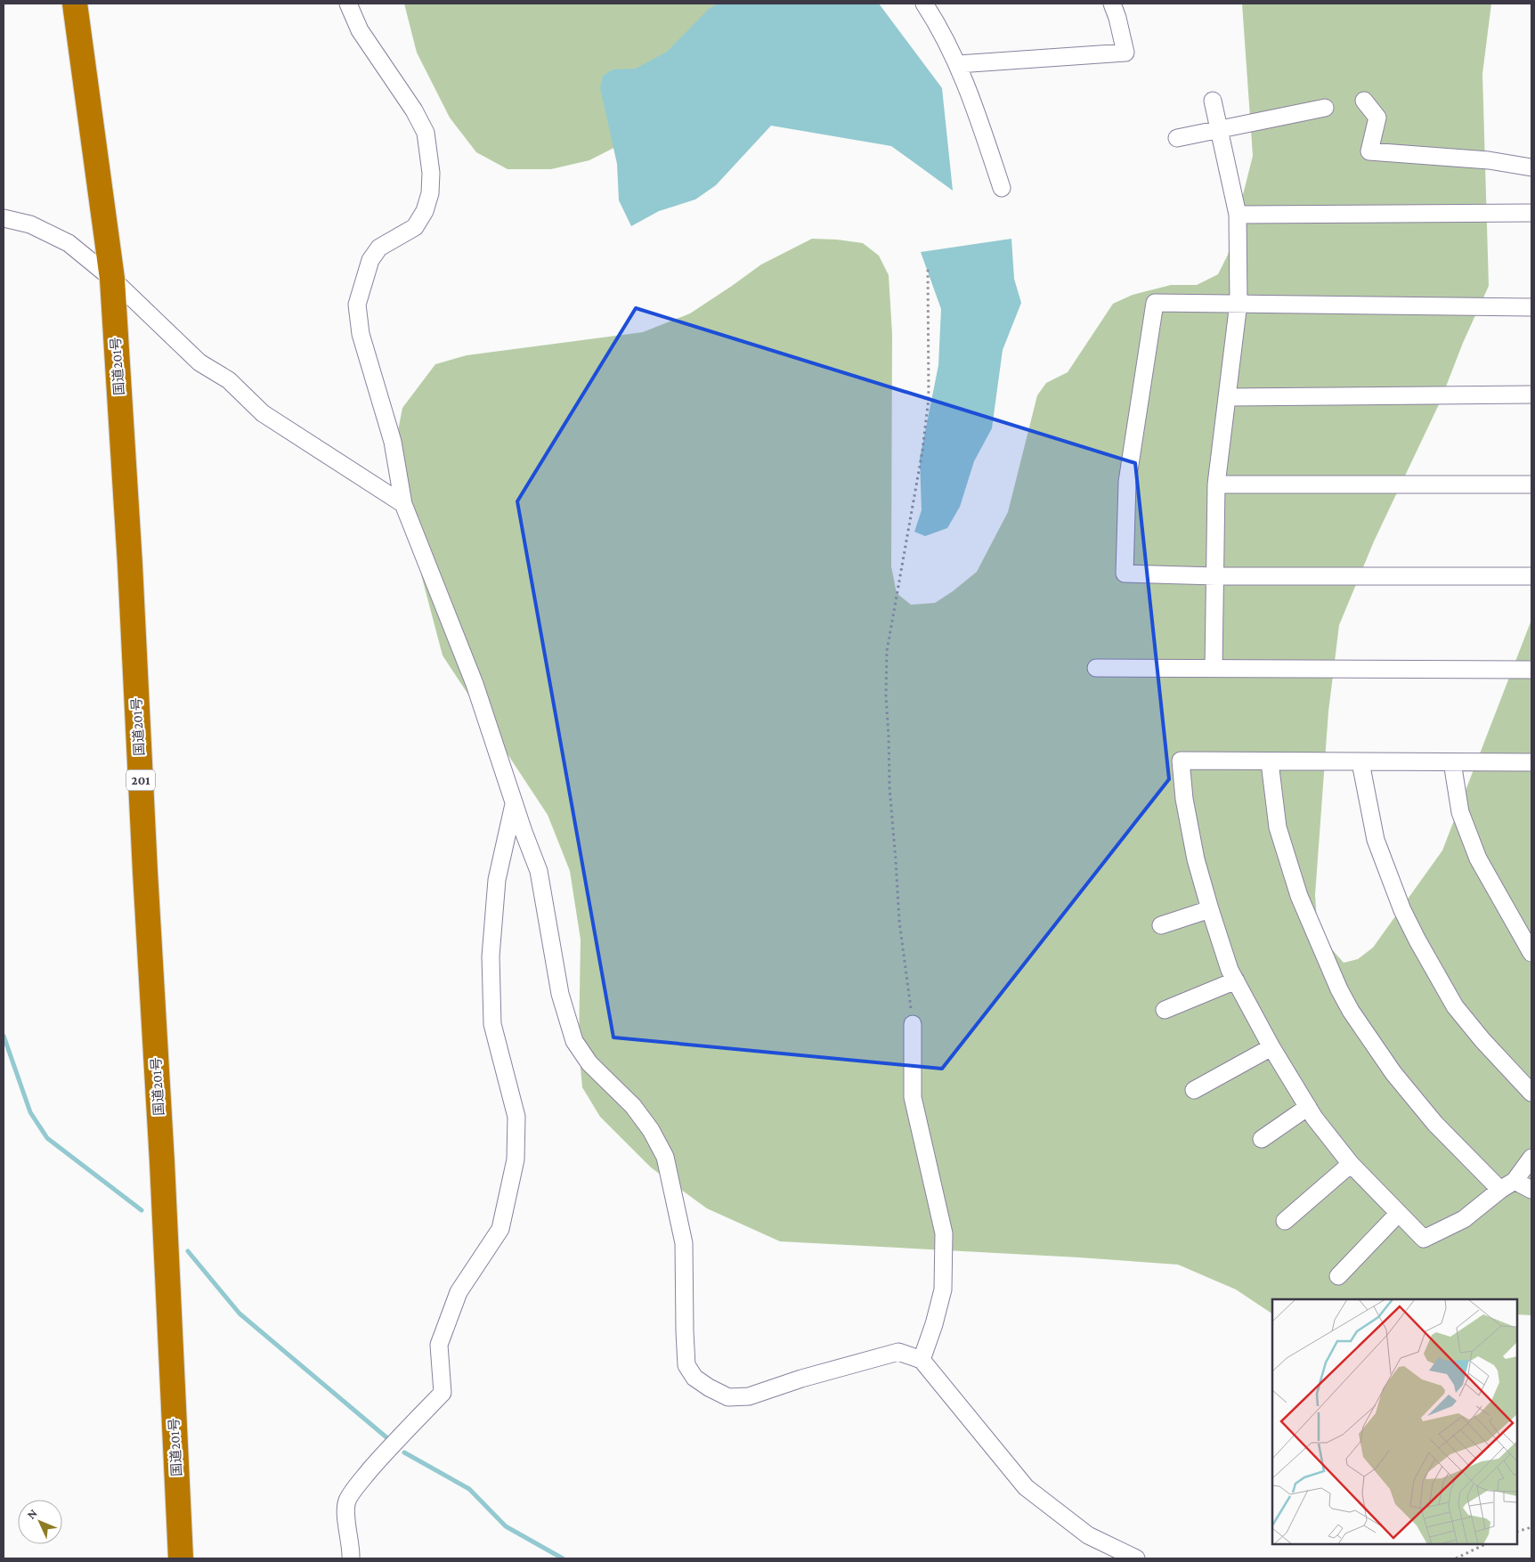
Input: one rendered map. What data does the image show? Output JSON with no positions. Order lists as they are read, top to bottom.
{
  "streets": {
    "highway": ["国道201号", "201"]
  },
  "north": "top left"
}
